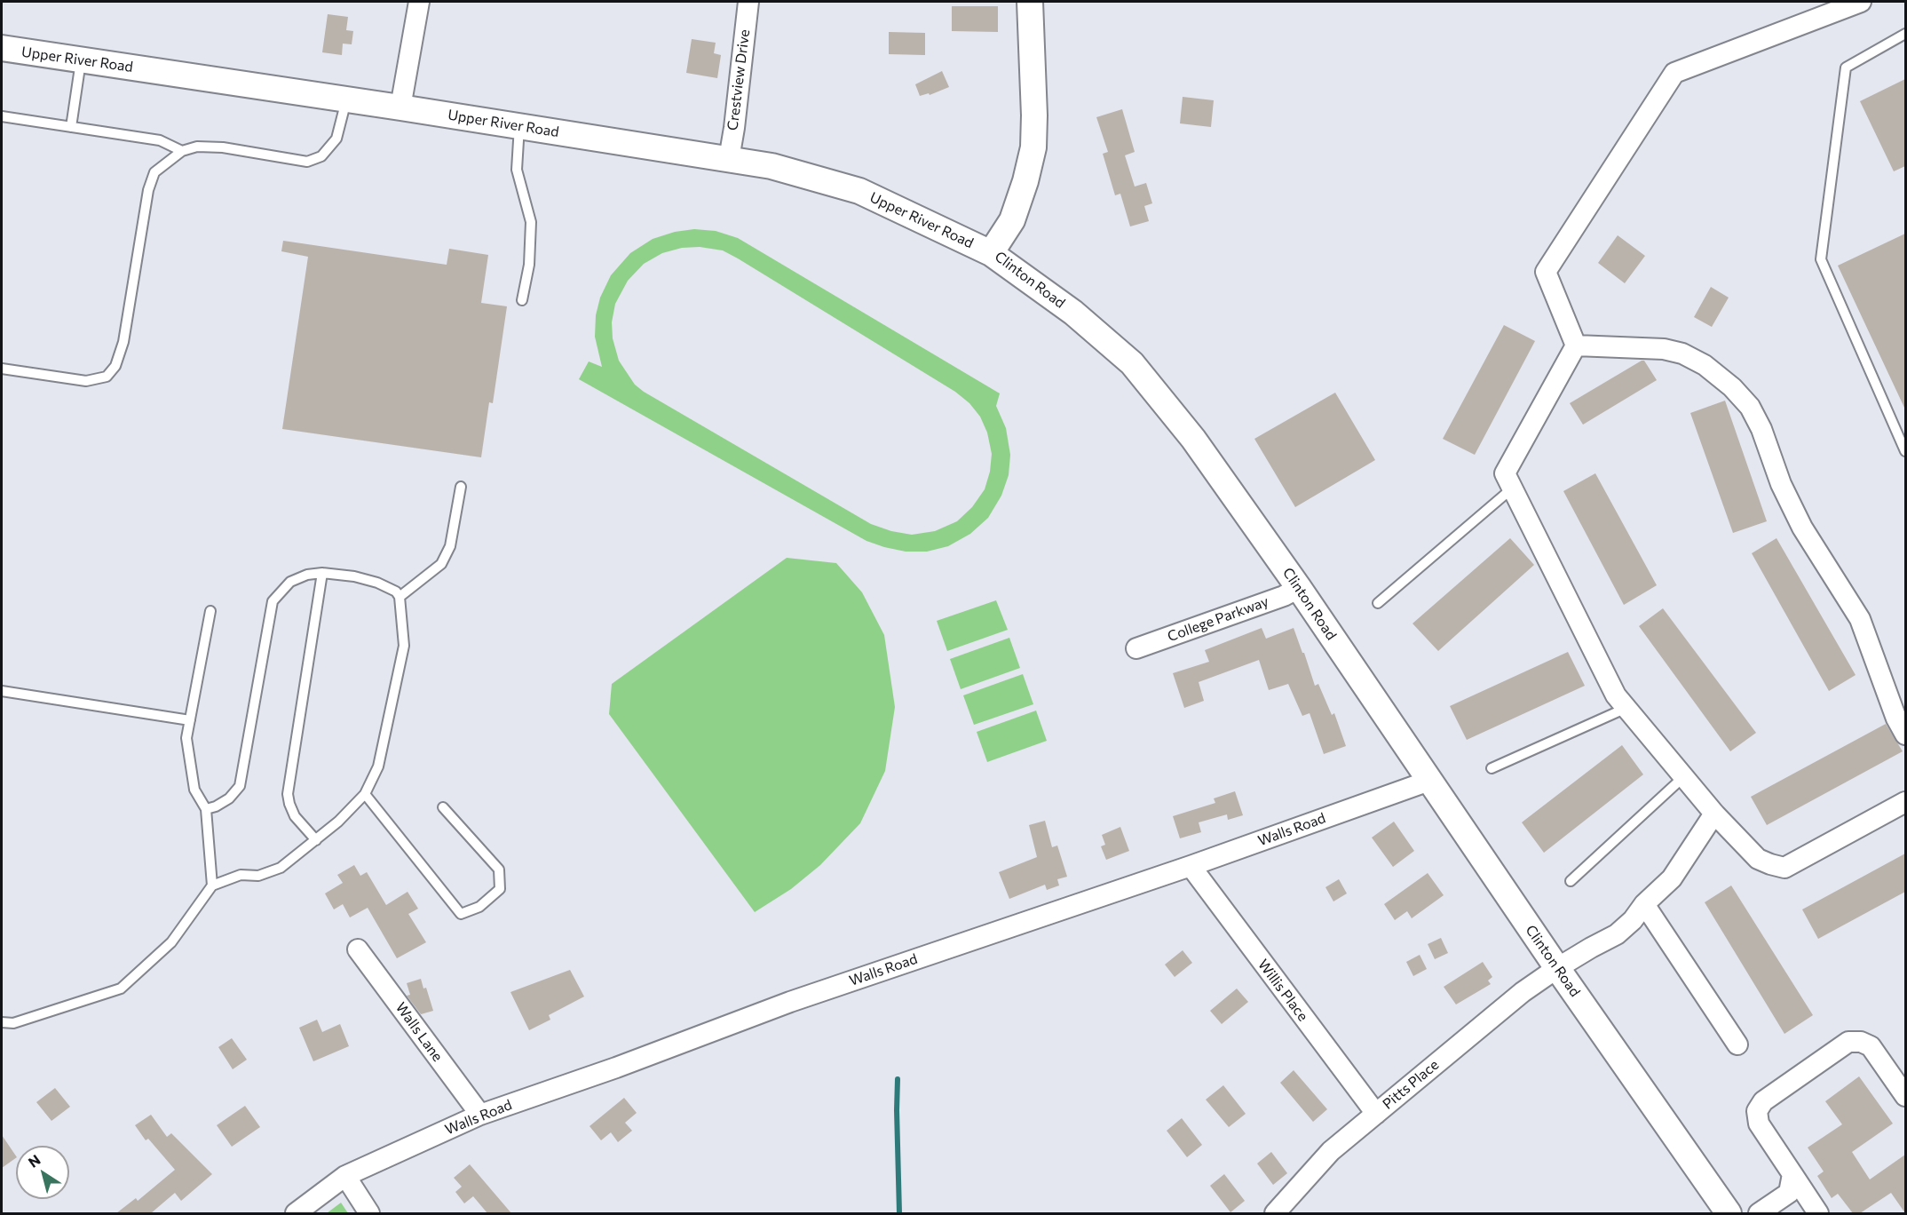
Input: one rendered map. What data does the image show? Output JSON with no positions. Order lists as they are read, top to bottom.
{
  "streets": {
    "street": [
      "Upper River Road",
      "Crestview Drive",
      "Clinton Road",
      "College Parkway",
      "Walls Road",
      "Willis Place",
      "Walls Lane",
      "Pitts Place"
    ]
  },
  "crossings": [
    ["Upper River Road", "Crestview Drive"],
    ["Upper River Road", "Clinton Road"],
    ["Clinton Road", "College Parkway"],
    ["Clinton Road", "Walls Road"],
    ["Clinton Road", "Pitts Place"],
    ["Walls Road", "Willis Place"],
    ["Walls Road", "Walls Lane"],
    ["Willis Place", "Pitts Place"]
  ],
  "north": "top left"
}
